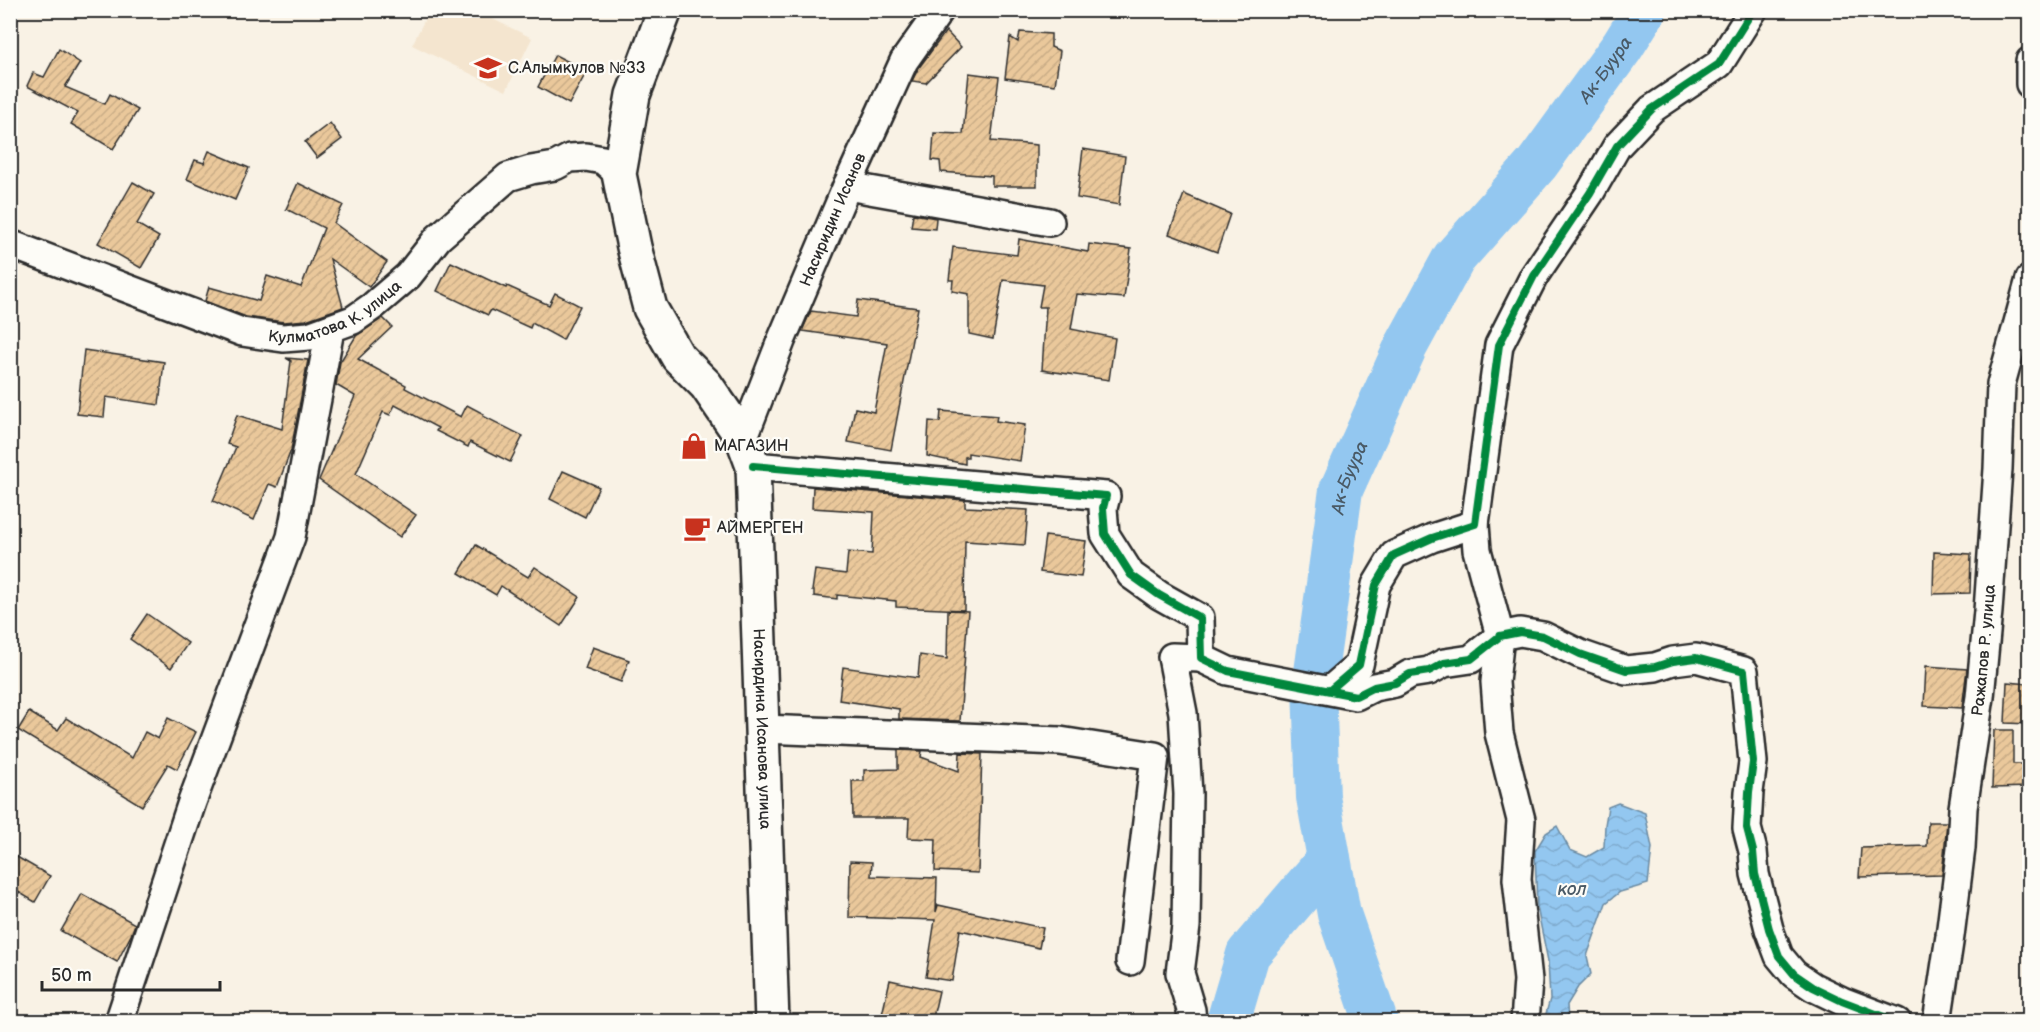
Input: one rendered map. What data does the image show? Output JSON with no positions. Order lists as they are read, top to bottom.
{
  "streets": {
    "main road": ["Насирдина Исанова улица"],
    "street": ["Насиридин Исанов", "Кулматова К. улица", "Ражапов Р. улица"]
  },
  "crossings": [
    ["Насиридин Исанов", "Насирдина Исанова улица"]
  ],
  "water": ["Ак-Буура", "кол"],
  "places": {
    "school or university": ["С.Алымкулов №33"],
    "shop": ["МАГАЗИН"],
    "cafe": ["АЙМЕРГЕН"]
  },
  "scale_bar": "50 m"
}
